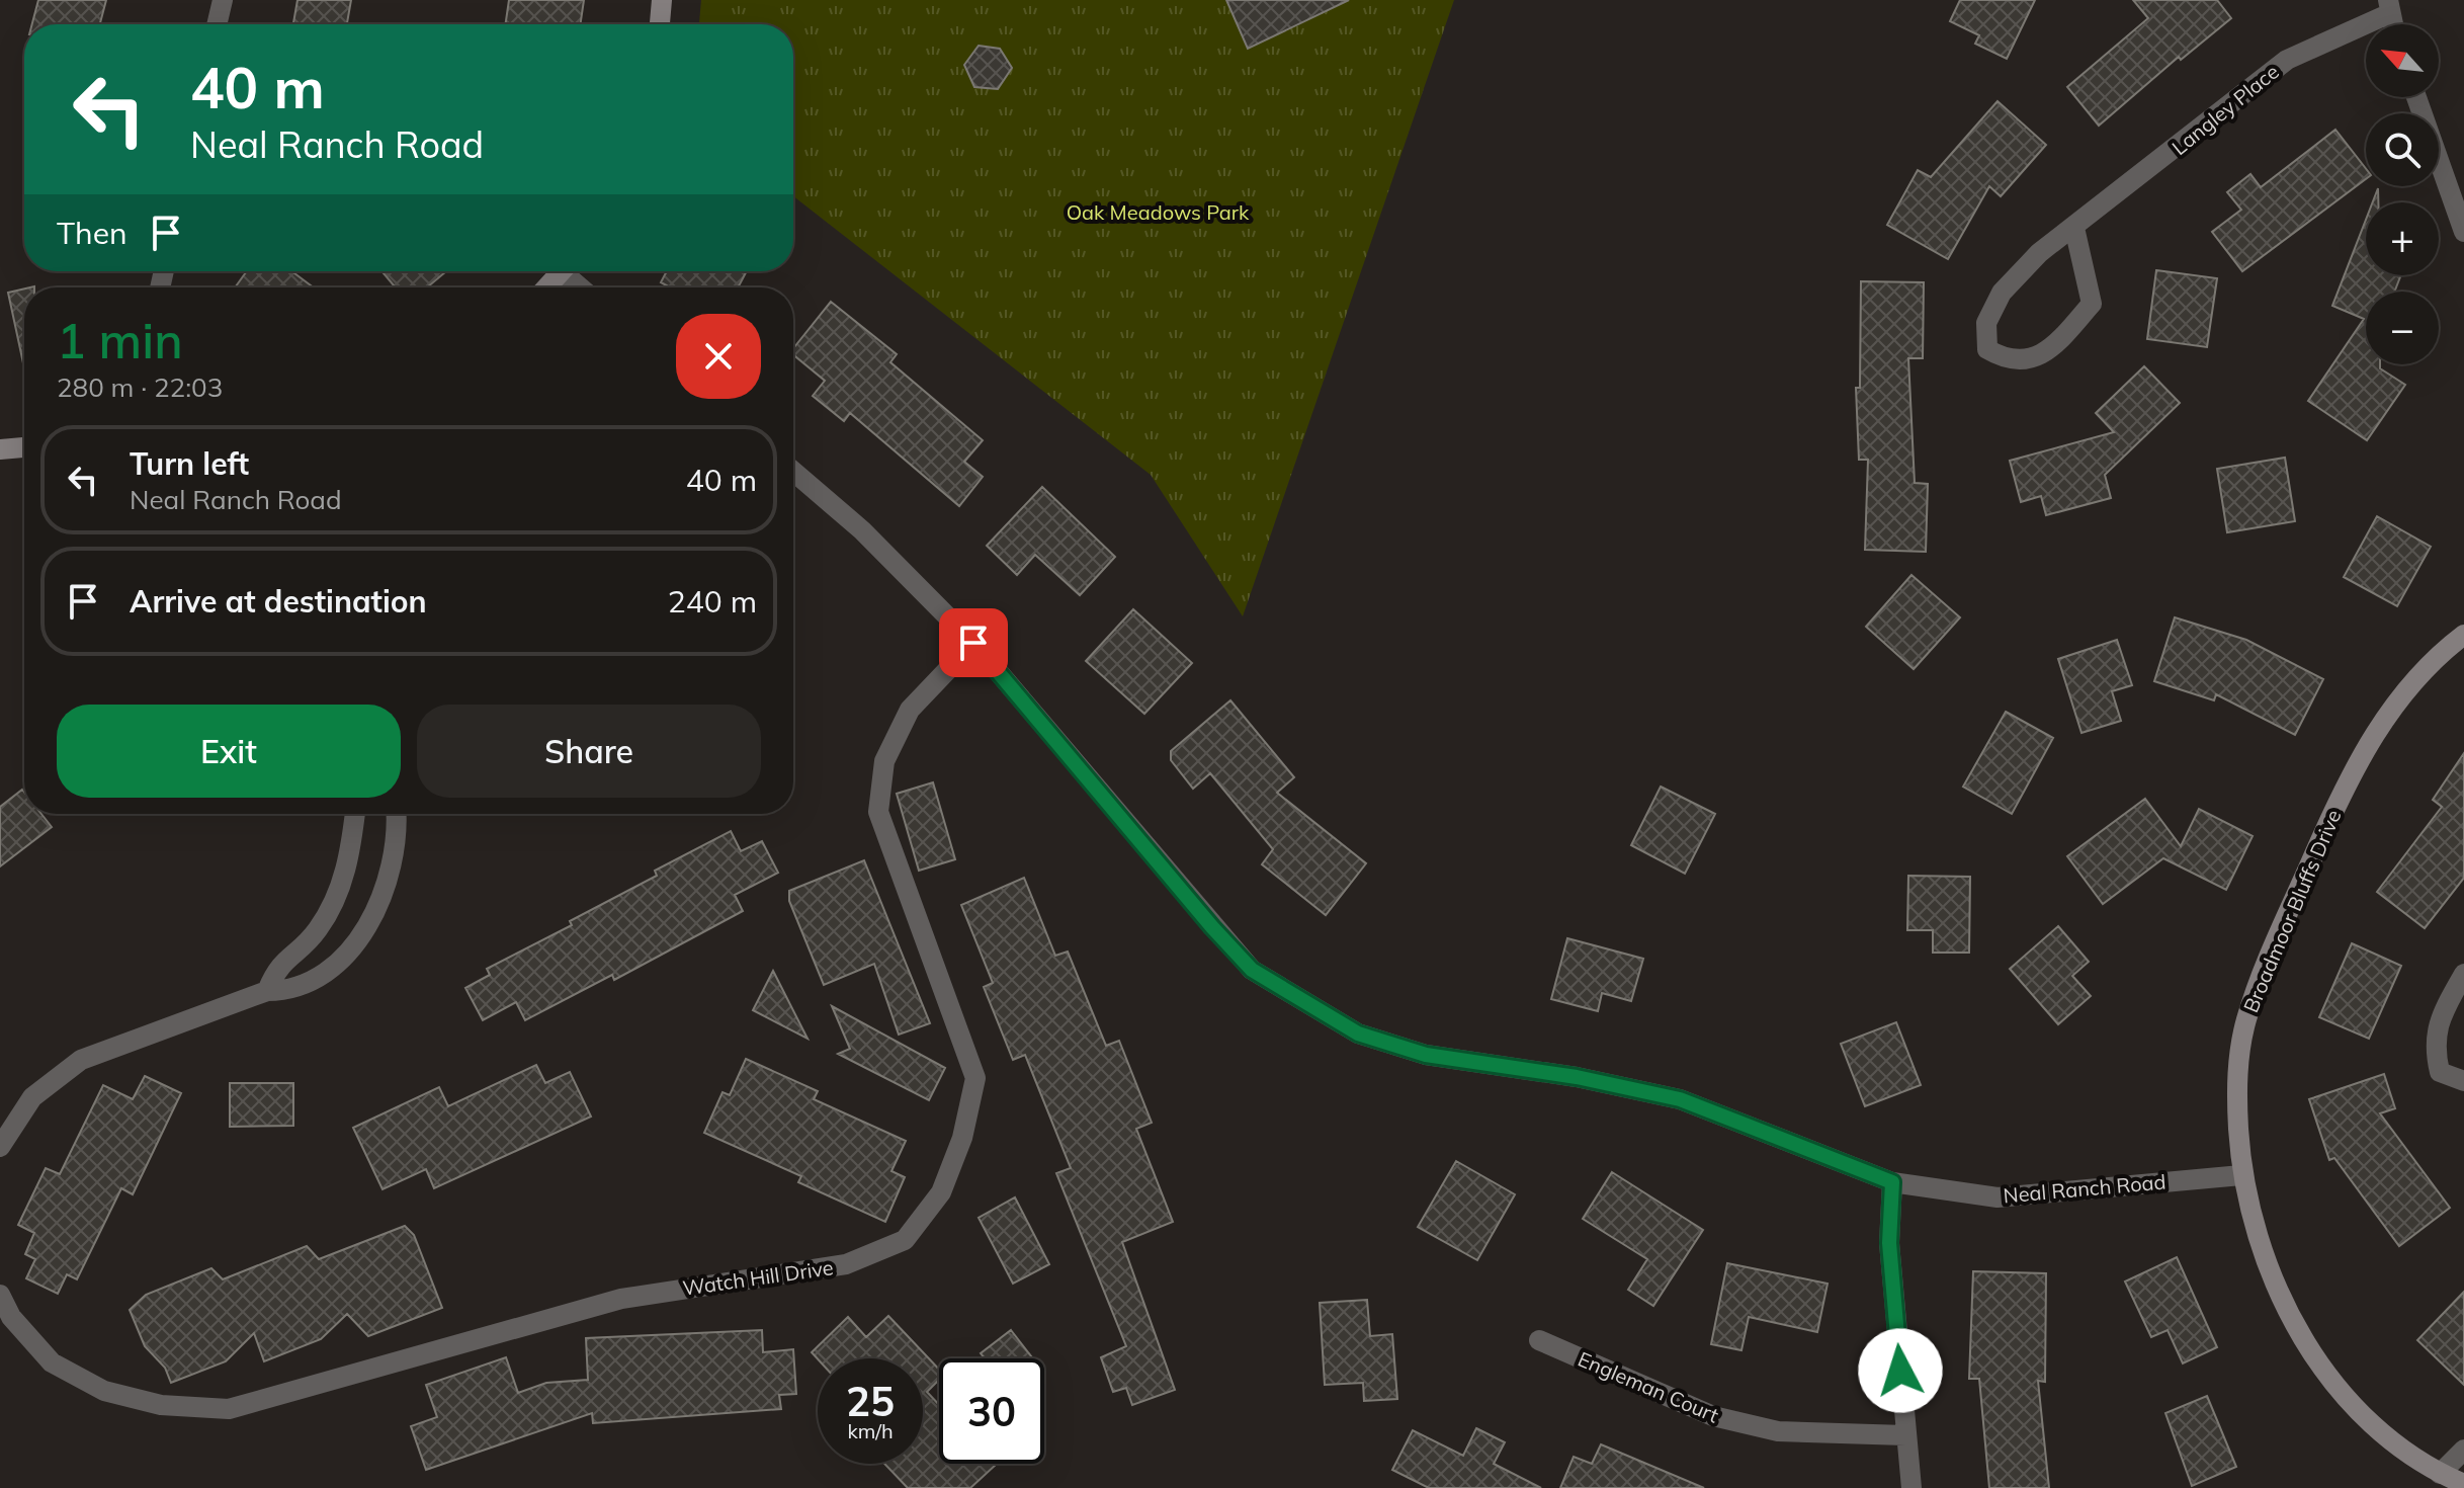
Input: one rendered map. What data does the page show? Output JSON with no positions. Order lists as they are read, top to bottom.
{
  "streets": {
    "street": [
      "Langley Place",
      "Broadmoor Bluffs Drive",
      "Neal Ranch Road",
      "Watch Hill Drive",
      "Engleman Court"
    ]
  },
  "crossings": [
    ["Broadmoor Bluffs Drive", "Neal Ranch Road"],
    ["Neal Ranch Road", "Watch Hill Drive"]
  ],
  "parks": ["Oak Meadows Park"],
  "north": "top left",
  "page": {
    "map_buttons": ["+", "−"],
    "turn": ["40 m", "Neal Ranch Road"],
    "then": "Then",
    "heading": ["1 min", "280 m · 22:03"],
    "list": [
      {
        "name": "Turn left",
        "note": "Neal Ranch Road",
        "value": "40 m"
      },
      {
        "name": "Arrive at destination",
        "value": "240 m"
      }
    ],
    "buttons": ["Exit", "Share"],
    "speed": "25 km/h",
    "limit": "30"
  }
}
